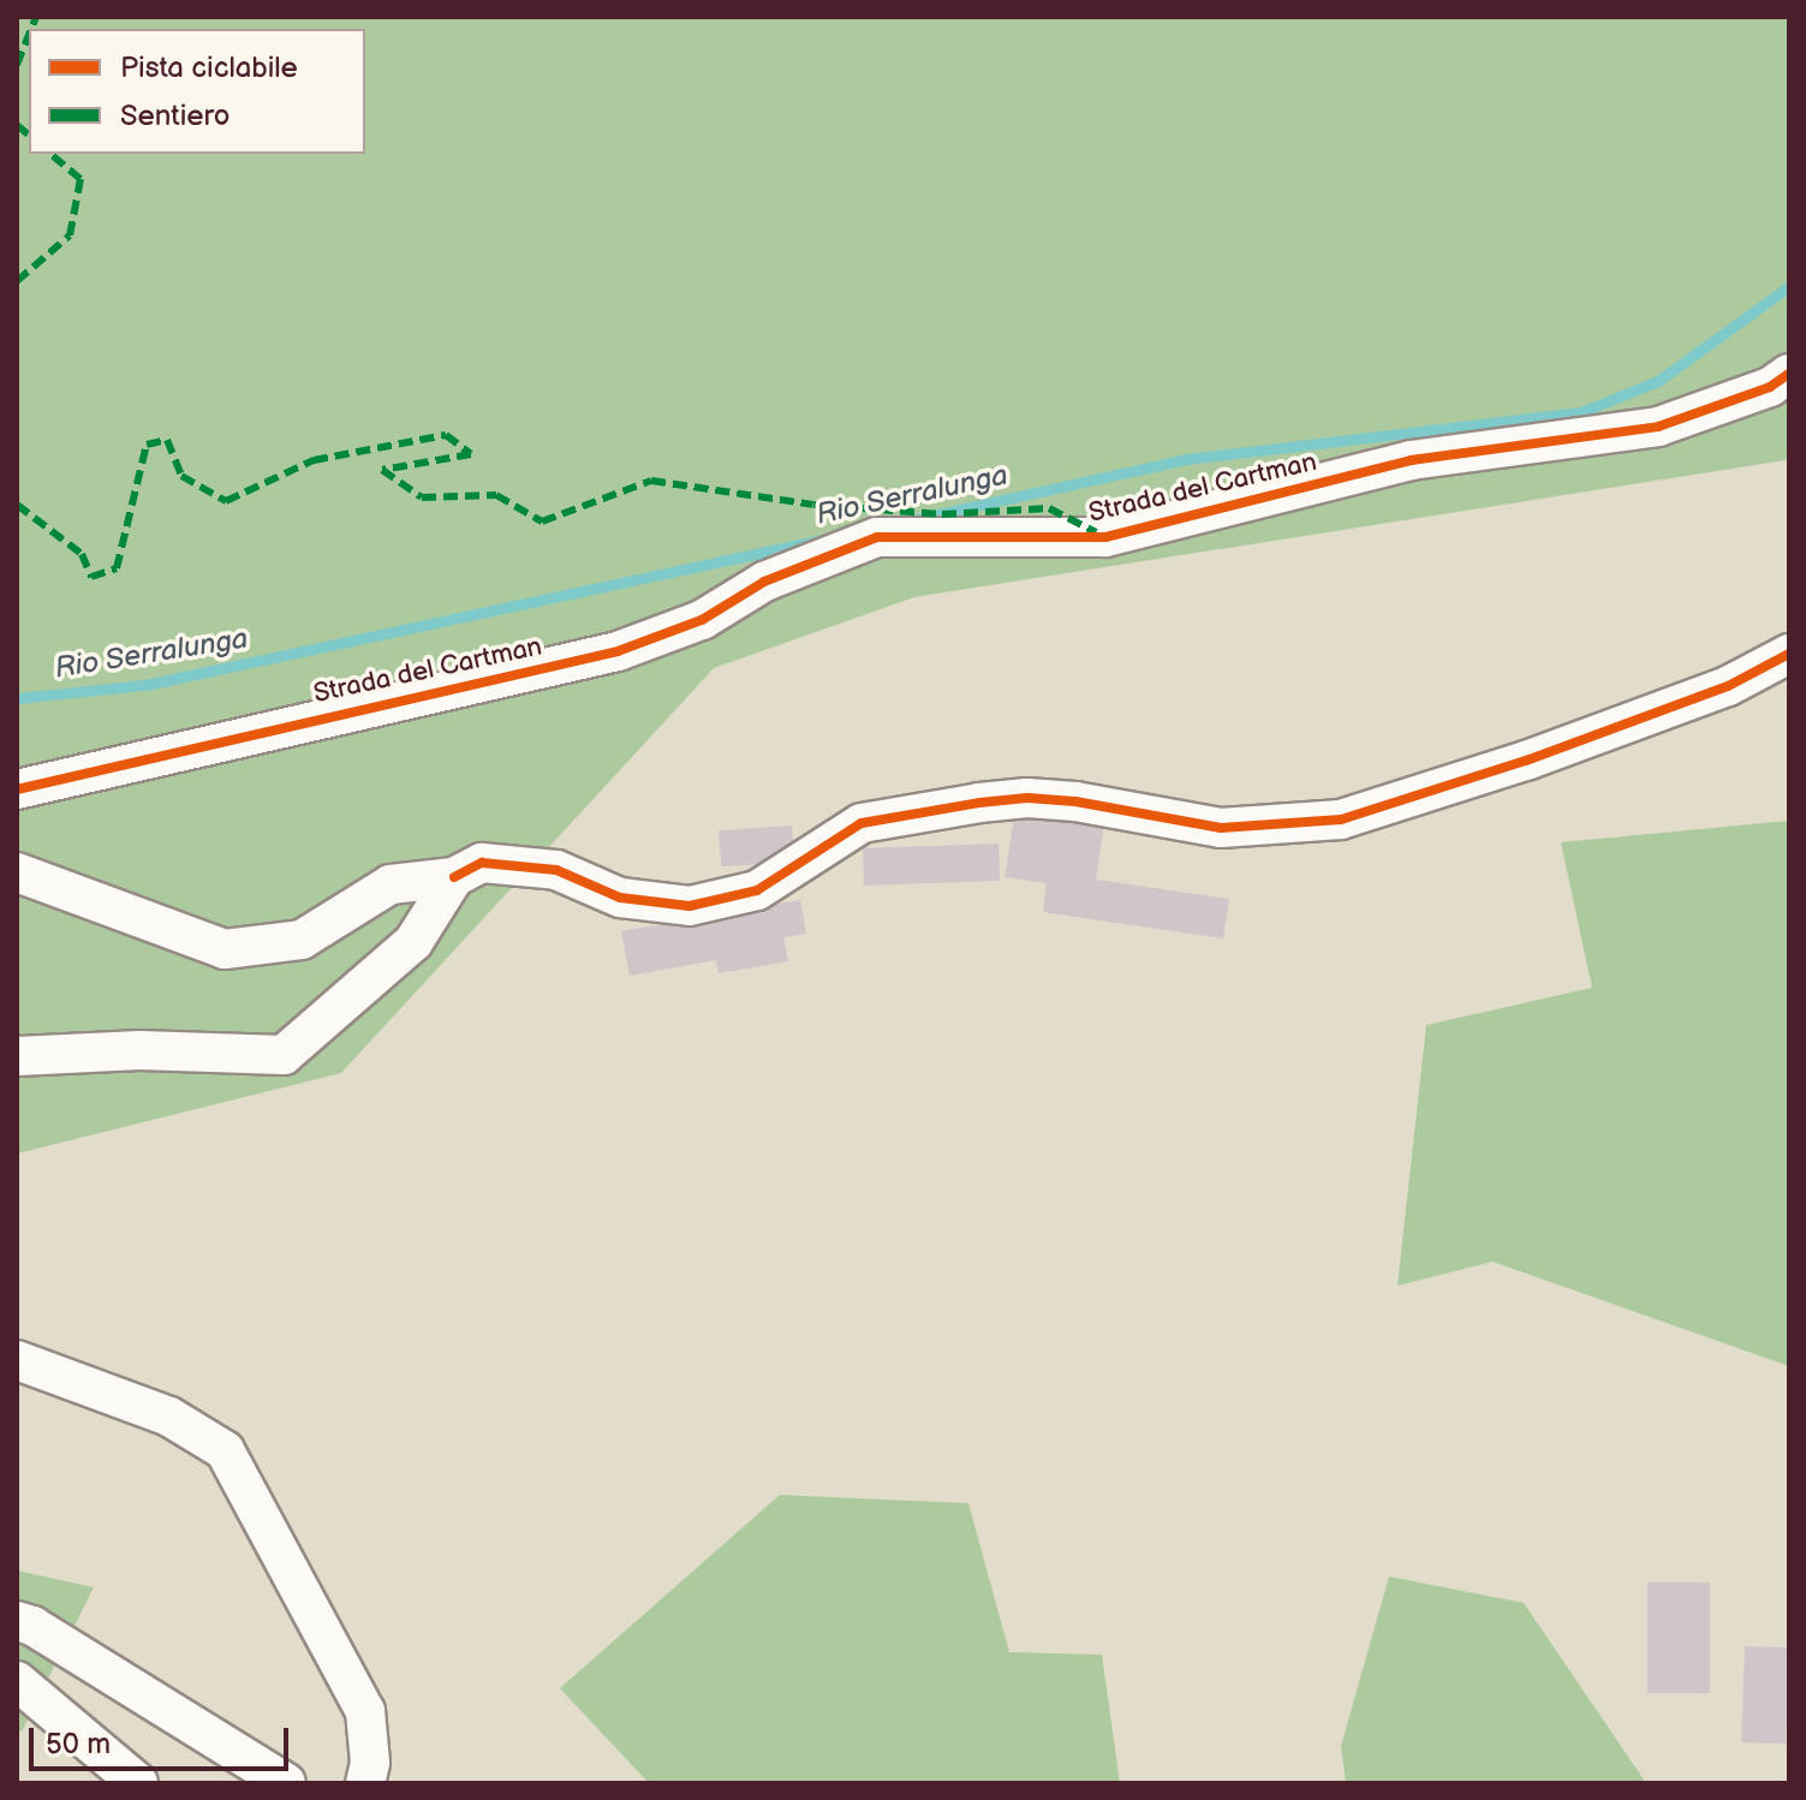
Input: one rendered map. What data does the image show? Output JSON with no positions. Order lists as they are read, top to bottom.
{
  "streets": {
    "street": ["Strada del Cartman"]
  },
  "water": ["Rio Serralunga"],
  "legend": ["Pista ciclabile", "Sentiero"],
  "scale_bar": "50 m"
}
